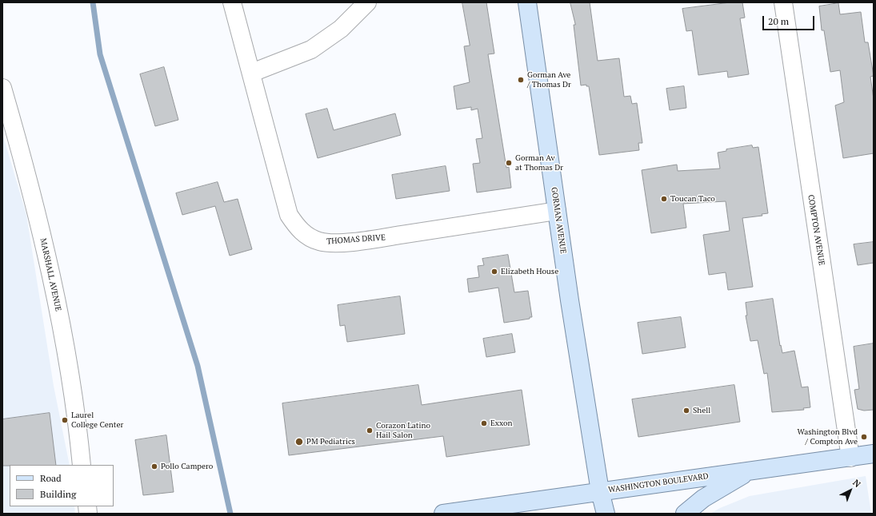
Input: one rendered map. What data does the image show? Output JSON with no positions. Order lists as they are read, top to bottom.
{
  "streets": {
    "main road": ["GORMAN AVENUE", "WASHINGTON BOULEVARD"],
    "street": ["COMPTON AVENUE", "THOMAS DRIVE", "MARSHALL AVENUE"]
  },
  "crossings": [
    ["GORMAN AVENUE", "THOMAS DRIVE"],
    ["GORMAN AVENUE", "WASHINGTON BOULEVARD"],
    ["COMPTON AVENUE", "WASHINGTON BOULEVARD"]
  ],
  "places": [
    "Gorman Ave / Thomas Dr",
    "Gorman Av at Thomas Dr",
    "Toucan Taco",
    "Elizabeth House",
    "Shell",
    "Laurel College Center",
    "Exxon",
    "Corazon Latino Hail Salon",
    "Washington Blvd / Compton Ave",
    "PM Pediatrics",
    "Pollo Campero"
  ],
  "legend": ["Road", "Building"],
  "scale_bar": "20 m",
  "north": "top right"
}
